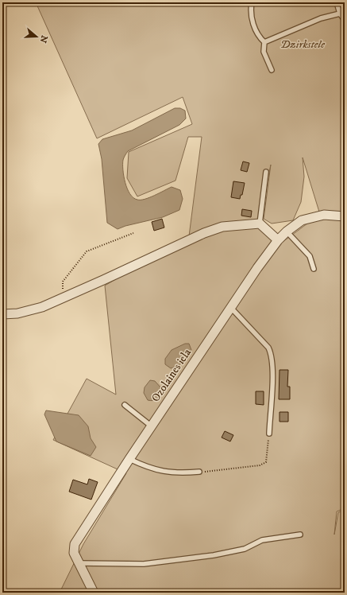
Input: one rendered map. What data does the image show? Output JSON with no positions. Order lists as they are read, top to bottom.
{
  "streets": {
    "street": ["Ozolaines iela"]
  },
  "parks": ["Dzirkstele"],
  "north": "right"
}
